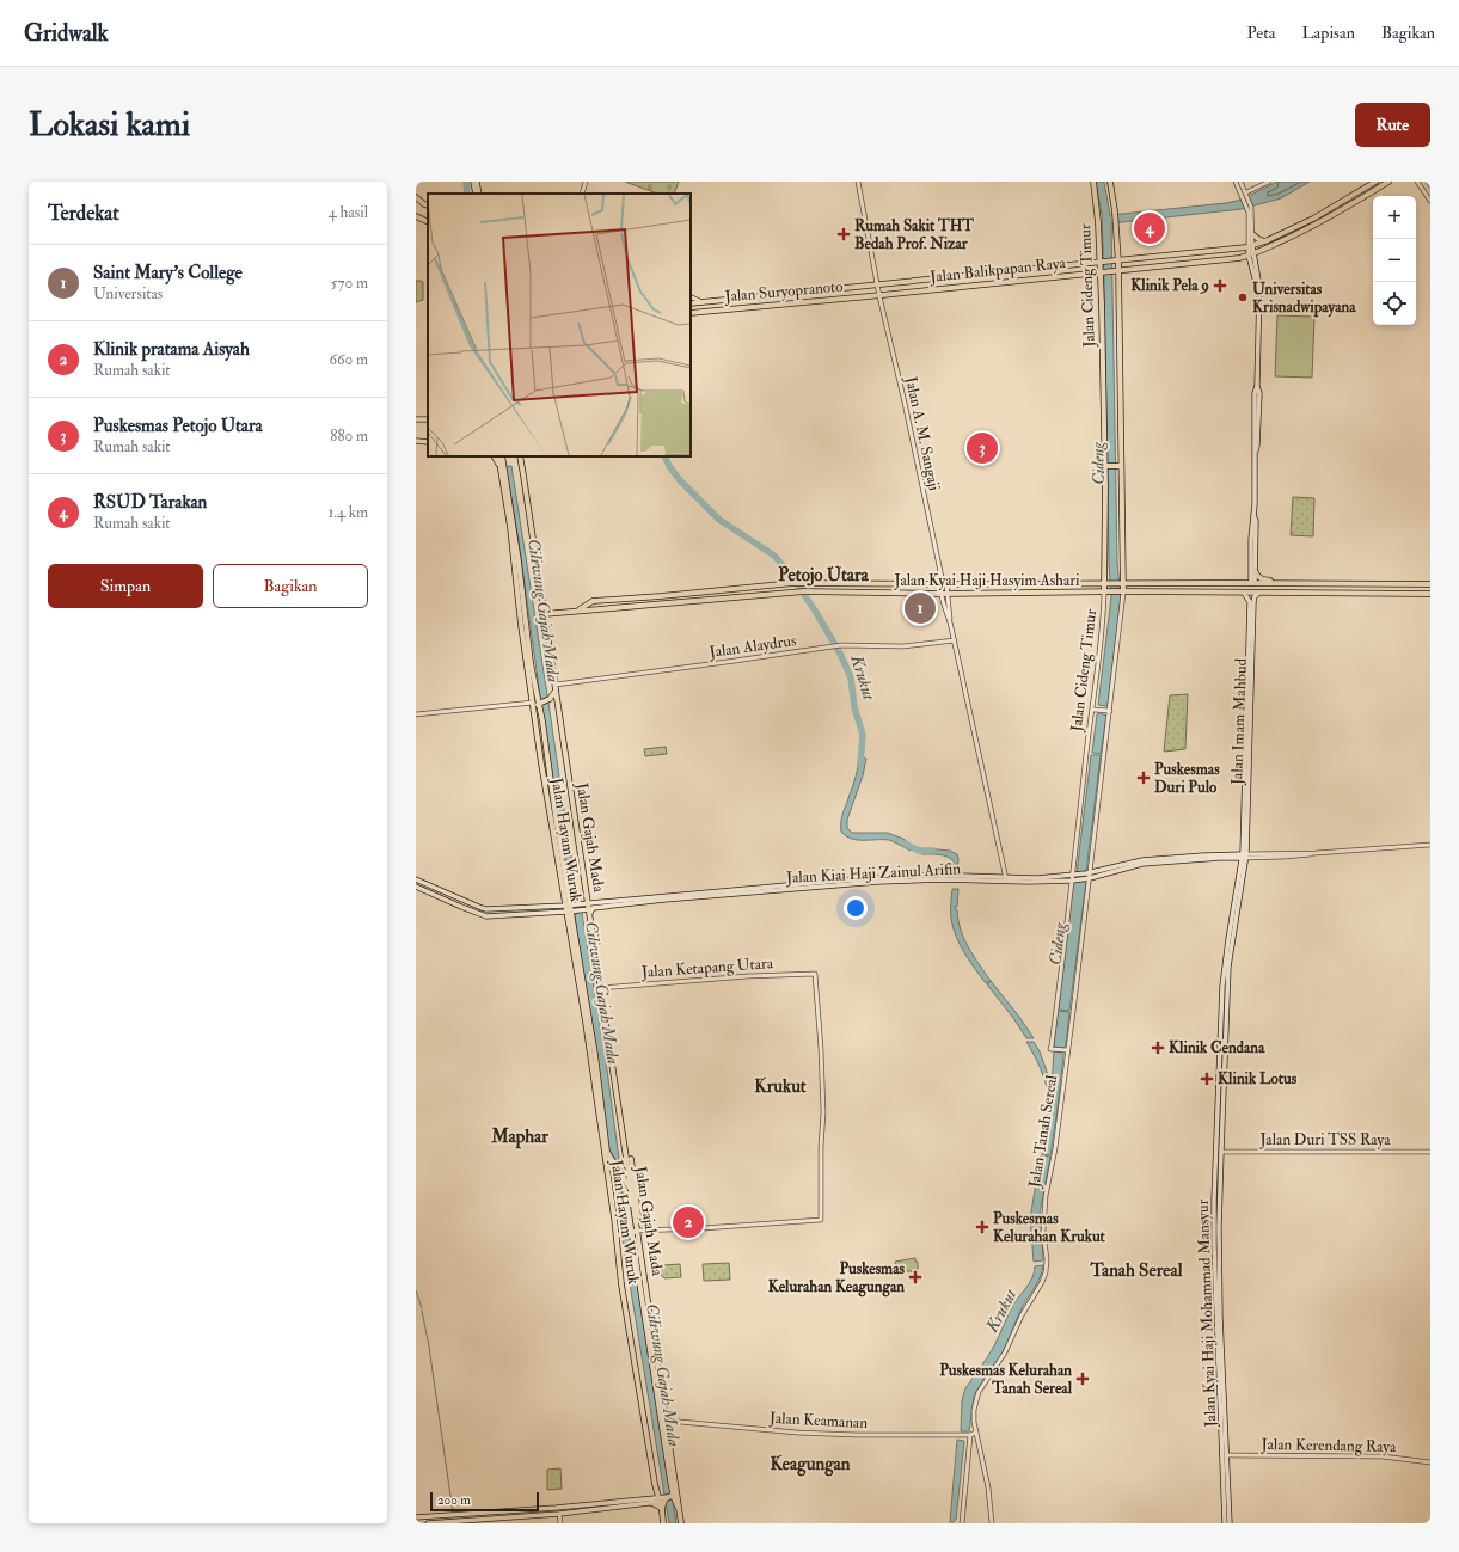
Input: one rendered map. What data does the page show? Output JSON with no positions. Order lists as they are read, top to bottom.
{
  "streets": {
    "main road": [
      "Jalan Balikpapan Raya",
      "Jalan Cideng Timur",
      "Jalan Suryopranoto",
      "Jalan Kyai Haji Hasyim Ashari",
      "Jalan Imam Mahbud",
      "Jalan Gajah Mada",
      "Jalan Hayam Wuruk",
      "Jalan Kiai Haji Zainul Arifin",
      "Jalan Kyai Haji Mohammad Mansyur"
    ],
    "street": [
      "Jalan A. M. Sangaji",
      "Jalan Alaydrus",
      "Jalan Ketapang Utara",
      "Jalan Tanah Sereal",
      "Jalan Duri TSS Raya",
      "Jalan Keamanan",
      "Jalan Kerendang Raya"
    ]
  },
  "crossings": [
    ["Jalan Balikpapan Raya", "Jalan Cideng Timur"],
    ["Jalan Balikpapan Raya", "Jalan Suryopranoto"],
    ["Jalan Balikpapan Raya", "Jalan A. M. Sangaji"],
    ["Jalan Cideng Timur", "Jalan Kyai Haji Hasyim Ashari"],
    ["Jalan Cideng Timur", "Jalan Tanah Sereal"],
    ["Jalan Suryopranoto", "Jalan A. M. Sangaji"],
    ["Jalan A. M. Sangaji", "Jalan Kyai Haji Hasyim Ashari"],
    ["Jalan A. M. Sangaji", "Jalan Alaydrus"],
    ["Jalan A. M. Sangaji", "Jalan Kiai Haji Zainul Arifin"],
    ["Jalan Kyai Haji Hasyim Ashari", "Jalan Imam Mahbud"],
    ["Jalan Kyai Haji Hasyim Ashari", "Jalan Gajah Mada"],
    ["Jalan Kyai Haji Hasyim Ashari", "Jalan Tanah Sereal"],
    ["Jalan Alaydrus", "Jalan Gajah Mada"],
    ["Jalan Imam Mahbud", "Jalan Kyai Haji Mohammad Mansyur"],
    ["Jalan Gajah Mada", "Jalan Hayam Wuruk"],
    ["Jalan Gajah Mada", "Jalan Kiai Haji Zainul Arifin"],
    ["Jalan Gajah Mada", "Jalan Ketapang Utara"],
    ["Jalan Gajah Mada", "Jalan Keamanan"],
    ["Jalan Hayam Wuruk", "Jalan Kiai Haji Zainul Arifin"],
    ["Jalan Duri TSS Raya", "Jalan Kyai Haji Mohammad Mansyur"],
    ["Jalan Kyai Haji Mohammad Mansyur", "Jalan Kerendang Raya"]
  ],
  "districts": [
    "Petojo Utara",
    "Krukut",
    "Maphar",
    "Tanah Sereal",
    "Keagungan"
  ],
  "water": ["Cideng", "Ciliwung Gajah Mada", "Krukut"],
  "places": {
    "health": [
      "Rumah Sakit THT Bedah Prof. Nizar",
      "Klinik Pela 9",
      "Puskesmas Duri Pulo",
      "Klinik Cendana",
      "Klinik Lotus",
      "Puskesmas Kelurahan Krukut",
      "Puskesmas Kelurahan Keagungan",
      "Puskesmas Kelurahan Tanah Sereal"
    ],
    "other": ["Universitas Krisnadwipayana"]
  },
  "scale_bar": "200 m",
  "page": {
    "header": "Gridwalk",
    "nav": ["Peta", "Lapisan", "Bagikan"],
    "buttons": [
      "Rute",
      ["Simpan", "Bagikan"]
    ],
    "title": "Lokasi kami",
    "heading": ["Terdekat", "4 hasil"],
    "map_buttons": ["+", "−"],
    "pins": [
      "4",
      "3",
      "1",
      "2"
    ],
    "list": [
      {
        "mark": "1",
        "name": "Saint Mary's College",
        "note": "Universitas",
        "value": "570 m"
      },
      {
        "mark": "2",
        "name": "Klinik pratama Aisyah",
        "note": "Rumah sakit",
        "value": "660 m"
      },
      {
        "mark": "3",
        "name": "Puskesmas Petojo Utara",
        "note": "Rumah sakit",
        "value": "880 m"
      },
      {
        "mark": "4",
        "name": "RSUD Tarakan",
        "note": "Rumah sakit",
        "value": "1.4 km"
      }
    ],
    "scale": "200 m"
  }
}
